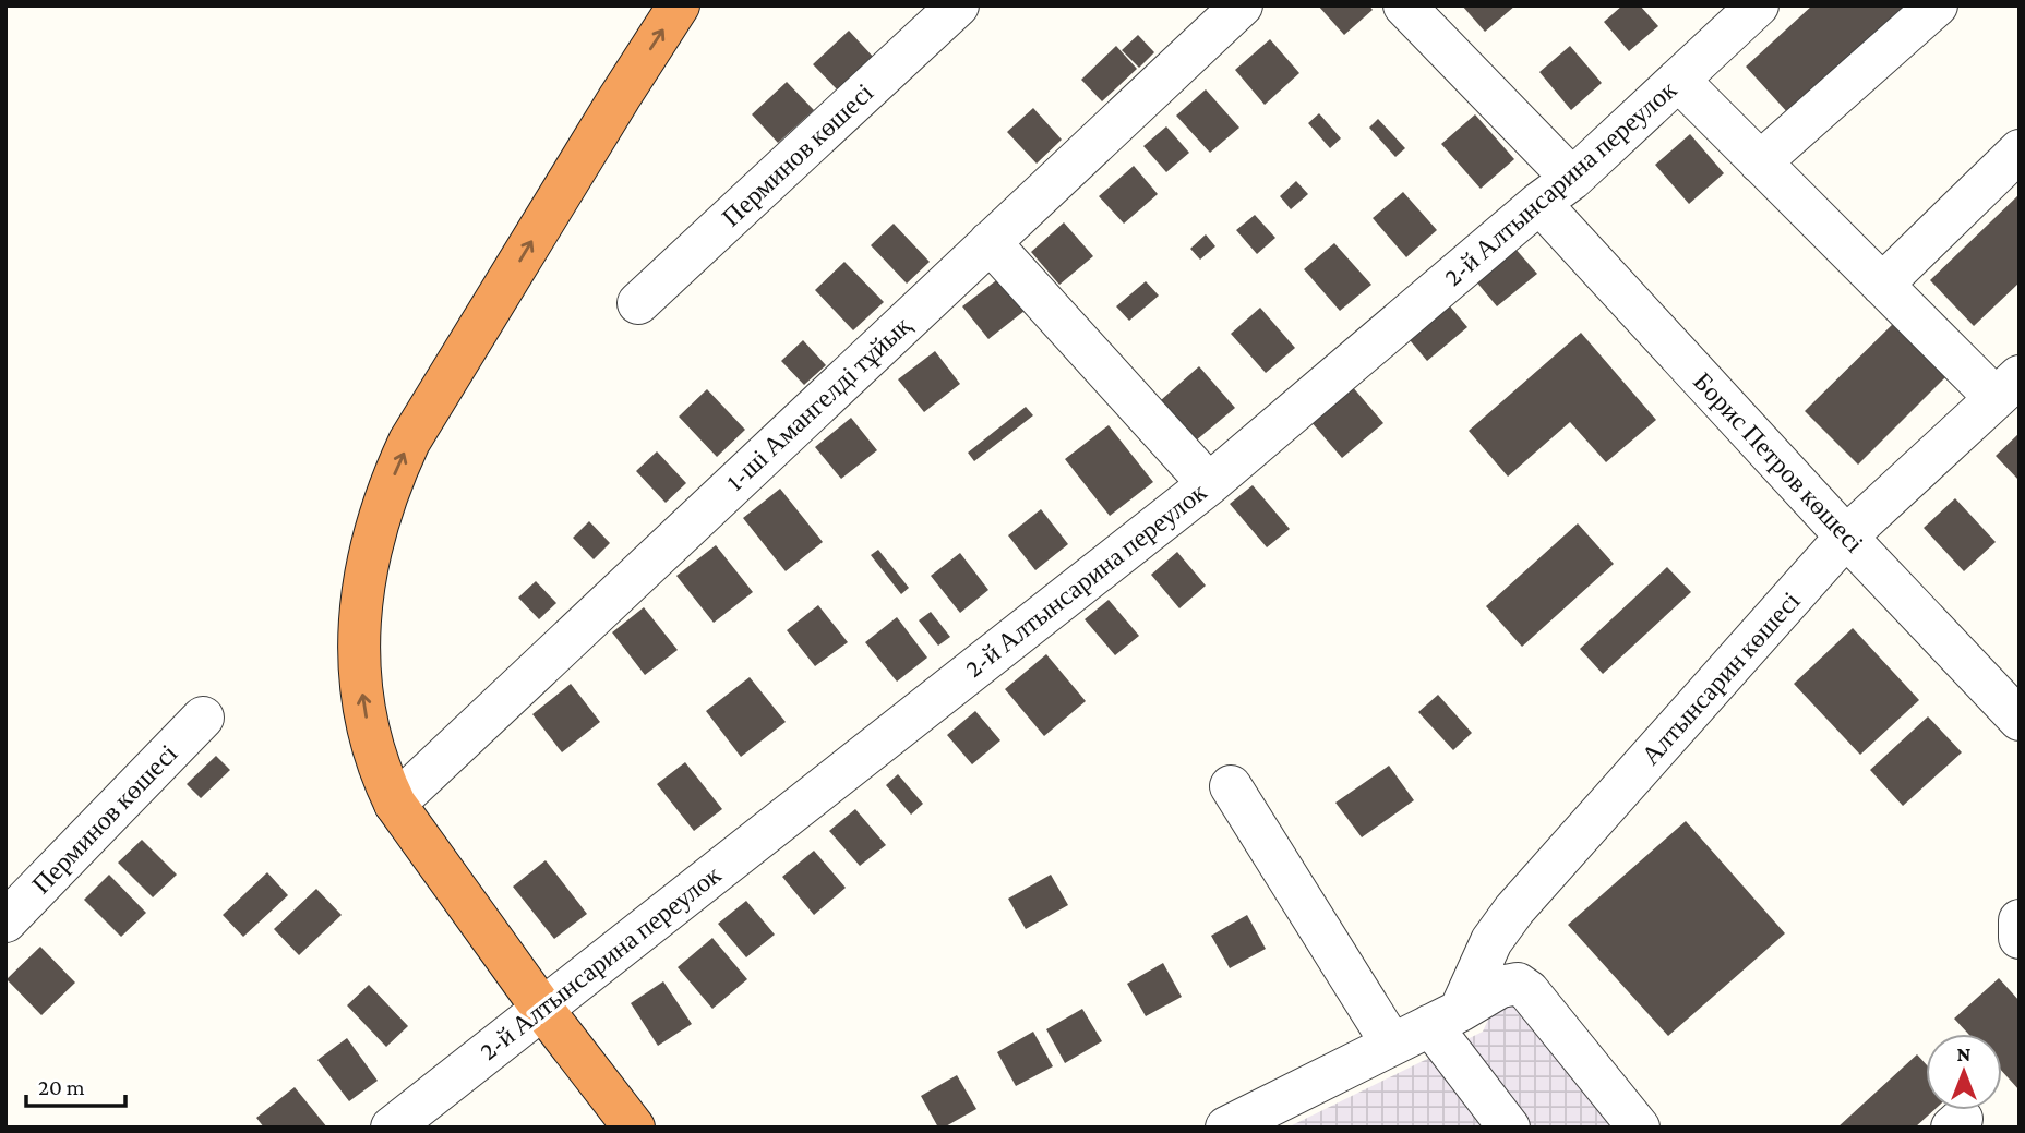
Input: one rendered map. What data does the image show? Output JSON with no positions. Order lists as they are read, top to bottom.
{
  "streets": {
    "street": [
      "Перминов көшесі",
      "2-й Алтынсарина переулок",
      "1-ші Амангелді тұйық",
      "Борис Петров көшесі",
      "Алтынсарин көшесі"
    ]
  },
  "crossings": [
    ["2-й Алтынсарина переулок", "Борис Петров көшесі"],
    ["Борис Петров көшесі", "Алтынсарин көшесі"]
  ],
  "scale_bar": "20 m",
  "north": "top"
}
